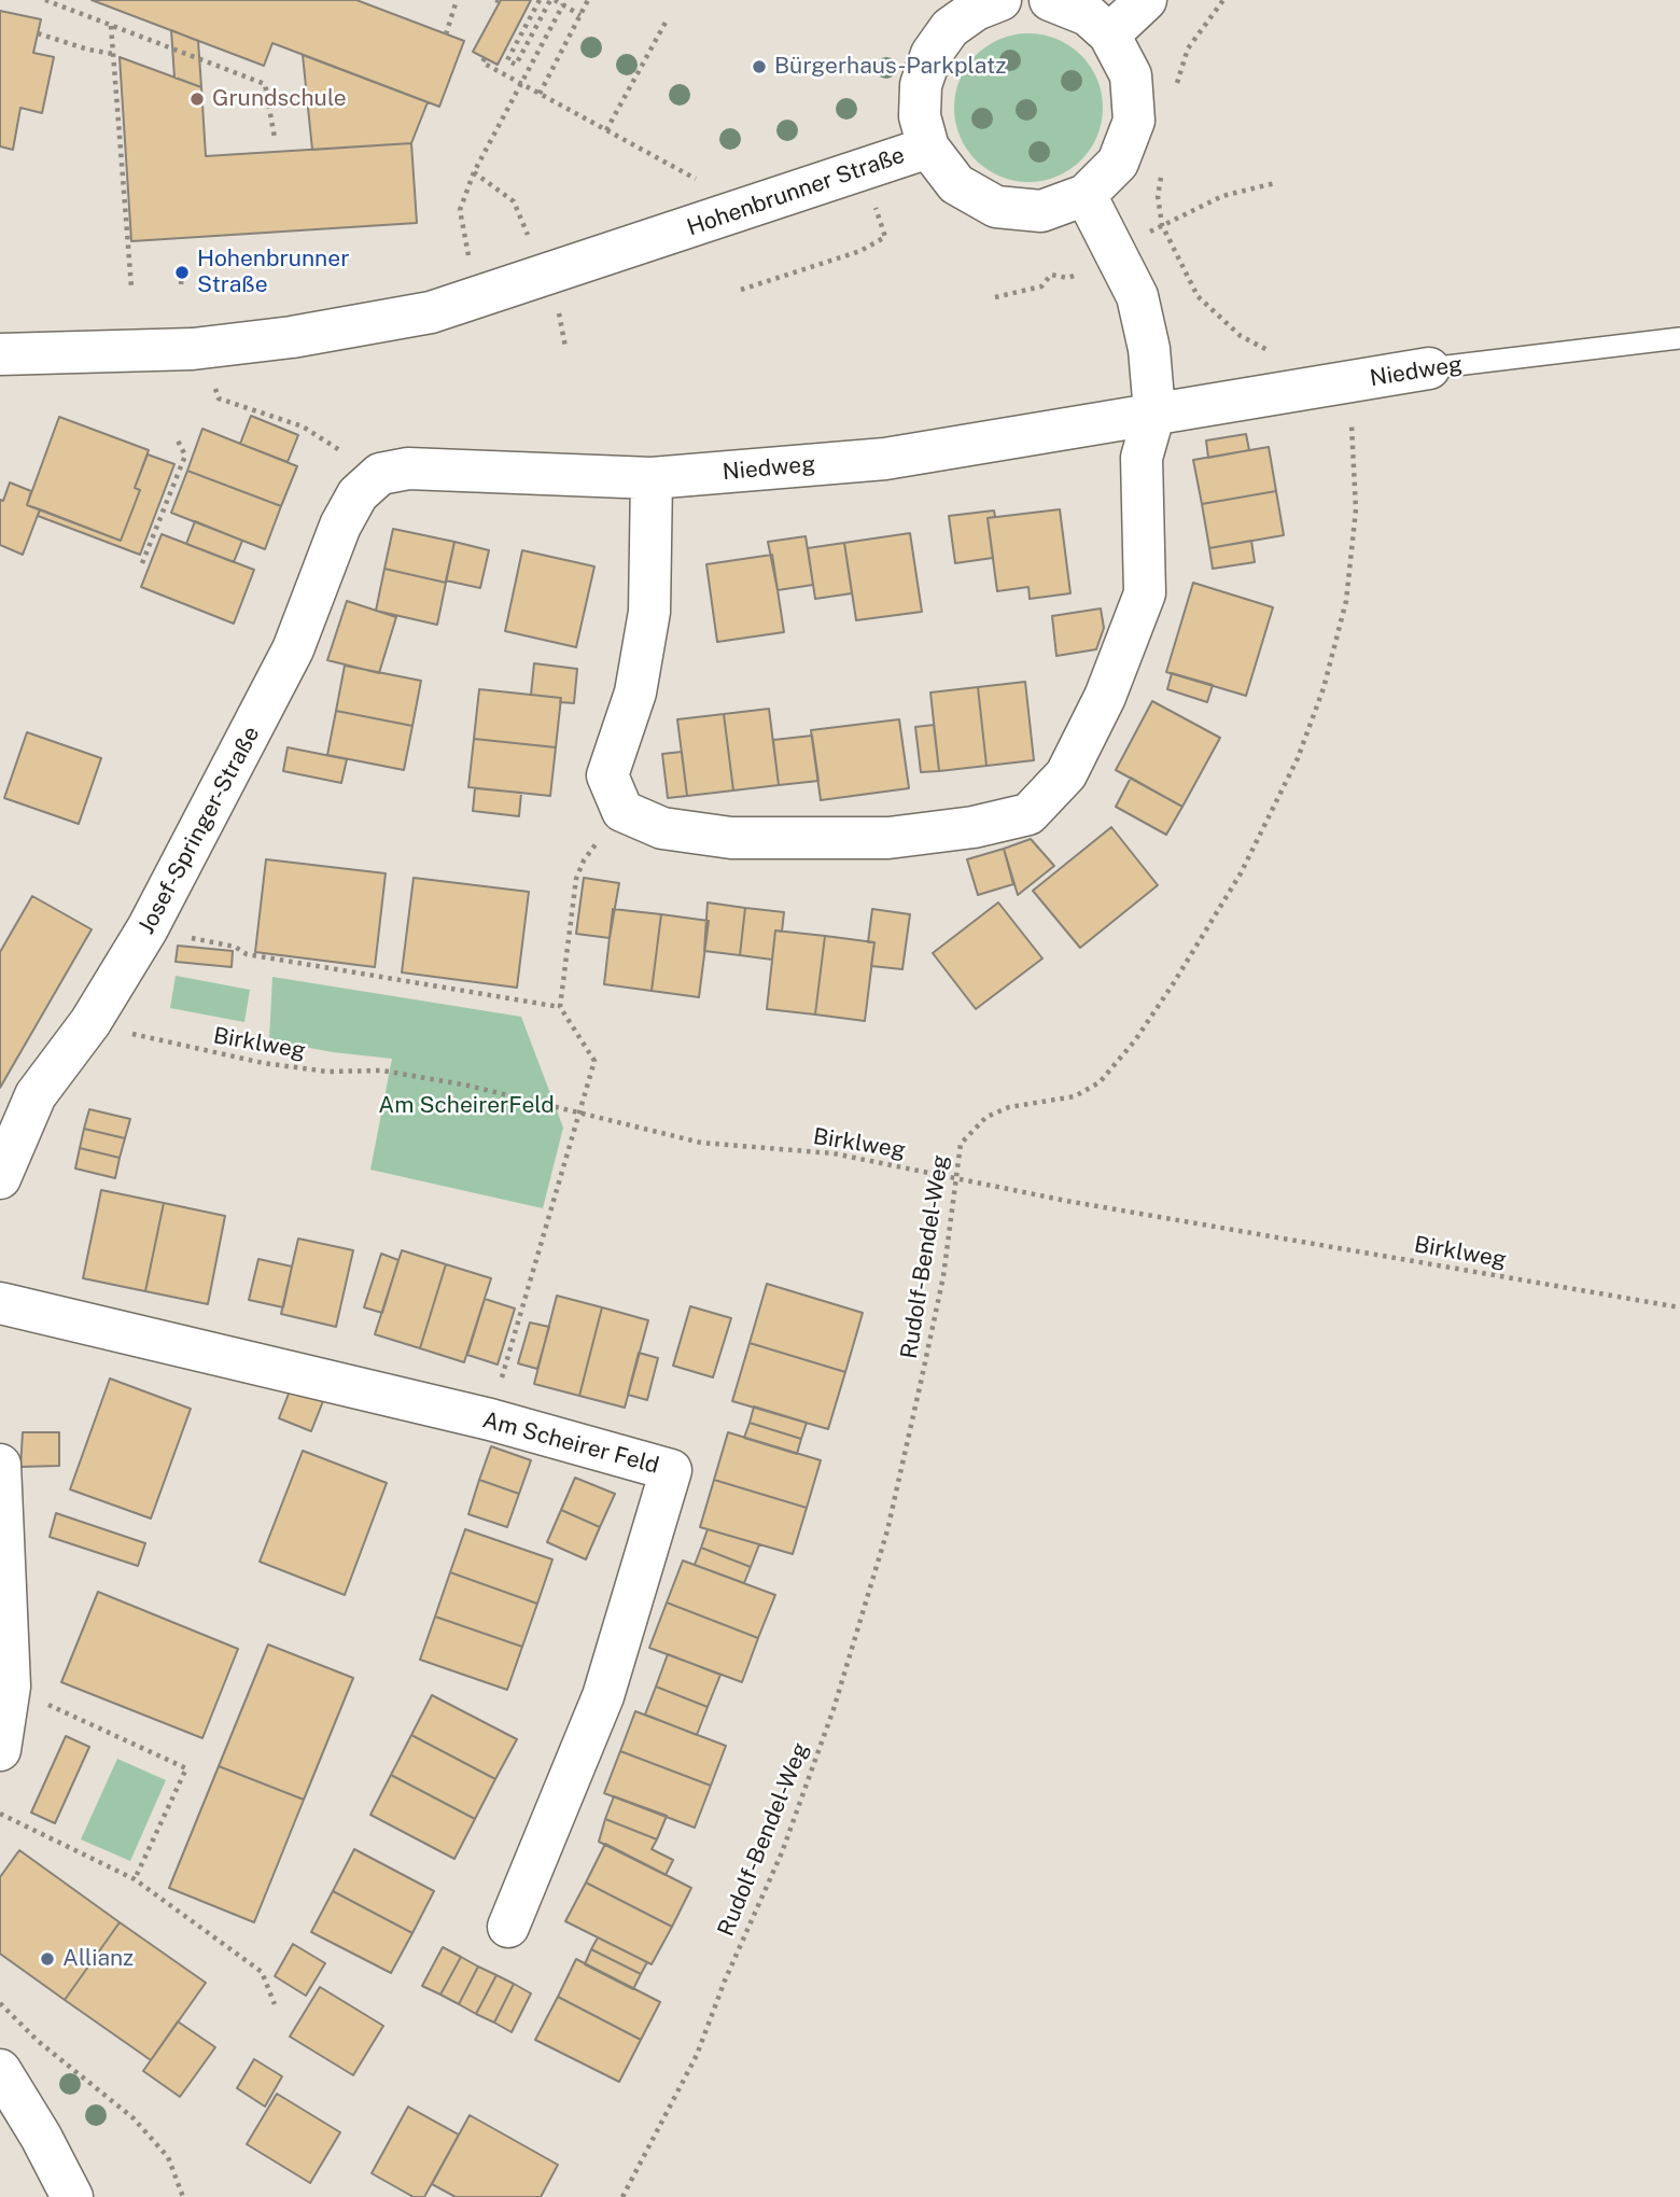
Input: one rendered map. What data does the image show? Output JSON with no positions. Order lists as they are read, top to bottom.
{
  "streets": {
    "street": [
      "Hohenbrunner Straße",
      "Niedweg",
      "Josef-Springer-Straße",
      "Am Scheirer Feld"
    ],
    "path": ["Birklweg", "Rudolf-Bendel-Weg"]
  },
  "crossings": [
    ["Niedweg", "Josef-Springer-Straße"],
    ["Niedweg", "Rudolf-Bendel-Weg"],
    ["Birklweg", "Rudolf-Bendel-Weg"]
  ],
  "parks": ["Am ScheirerFeld"],
  "places": [
    "Bürgerhaus-Parkplatz",
    "Grundschule",
    "Hohenbrunner Straße",
    "Allianz"
  ]
}
